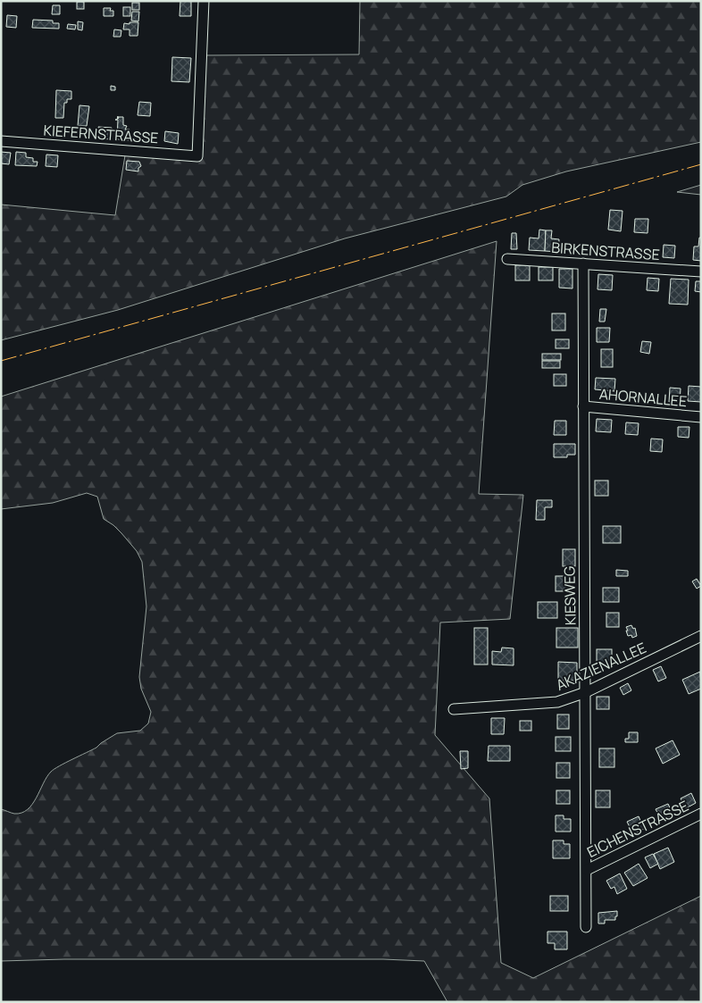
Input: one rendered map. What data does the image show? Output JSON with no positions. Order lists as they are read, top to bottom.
{
  "streets": {
    "street": [
      "KIEFERNSTRASSE",
      "BIRKENSTRASSE",
      "AHORNALLEE",
      "KIESWEG",
      "AKAZIENALLEE",
      "EICHENSTRASSE"
    ]
  },
  "crossings": [
    ["BIRKENSTRASSE", "KIESWEG"],
    ["AHORNALLEE", "KIESWEG"],
    ["KIESWEG", "AKAZIENALLEE"],
    ["KIESWEG", "EICHENSTRASSE"]
  ]
}
